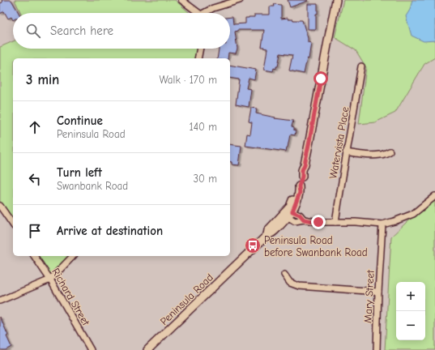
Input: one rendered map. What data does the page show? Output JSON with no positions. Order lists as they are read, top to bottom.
{
  "streets": {
    "street": [
      "Watervista Place",
      "Richard Street",
      "Mary Street",
      "Peninsula Road"
    ]
  },
  "places": {
    "bus stop": ["Peninsula Road before Swanbank Road"]
  },
  "page": {
    "search": "Search here",
    "heading": ["3 min", "Walk · 170 m"],
    "list": [
      ["Continue", "Peninsula Road", "140 m"],
      ["Turn left", "Swanbank Road", "30 m"],
      "Arrive at destination"
    ],
    "map_buttons": ["+", "−"]
  }
}
